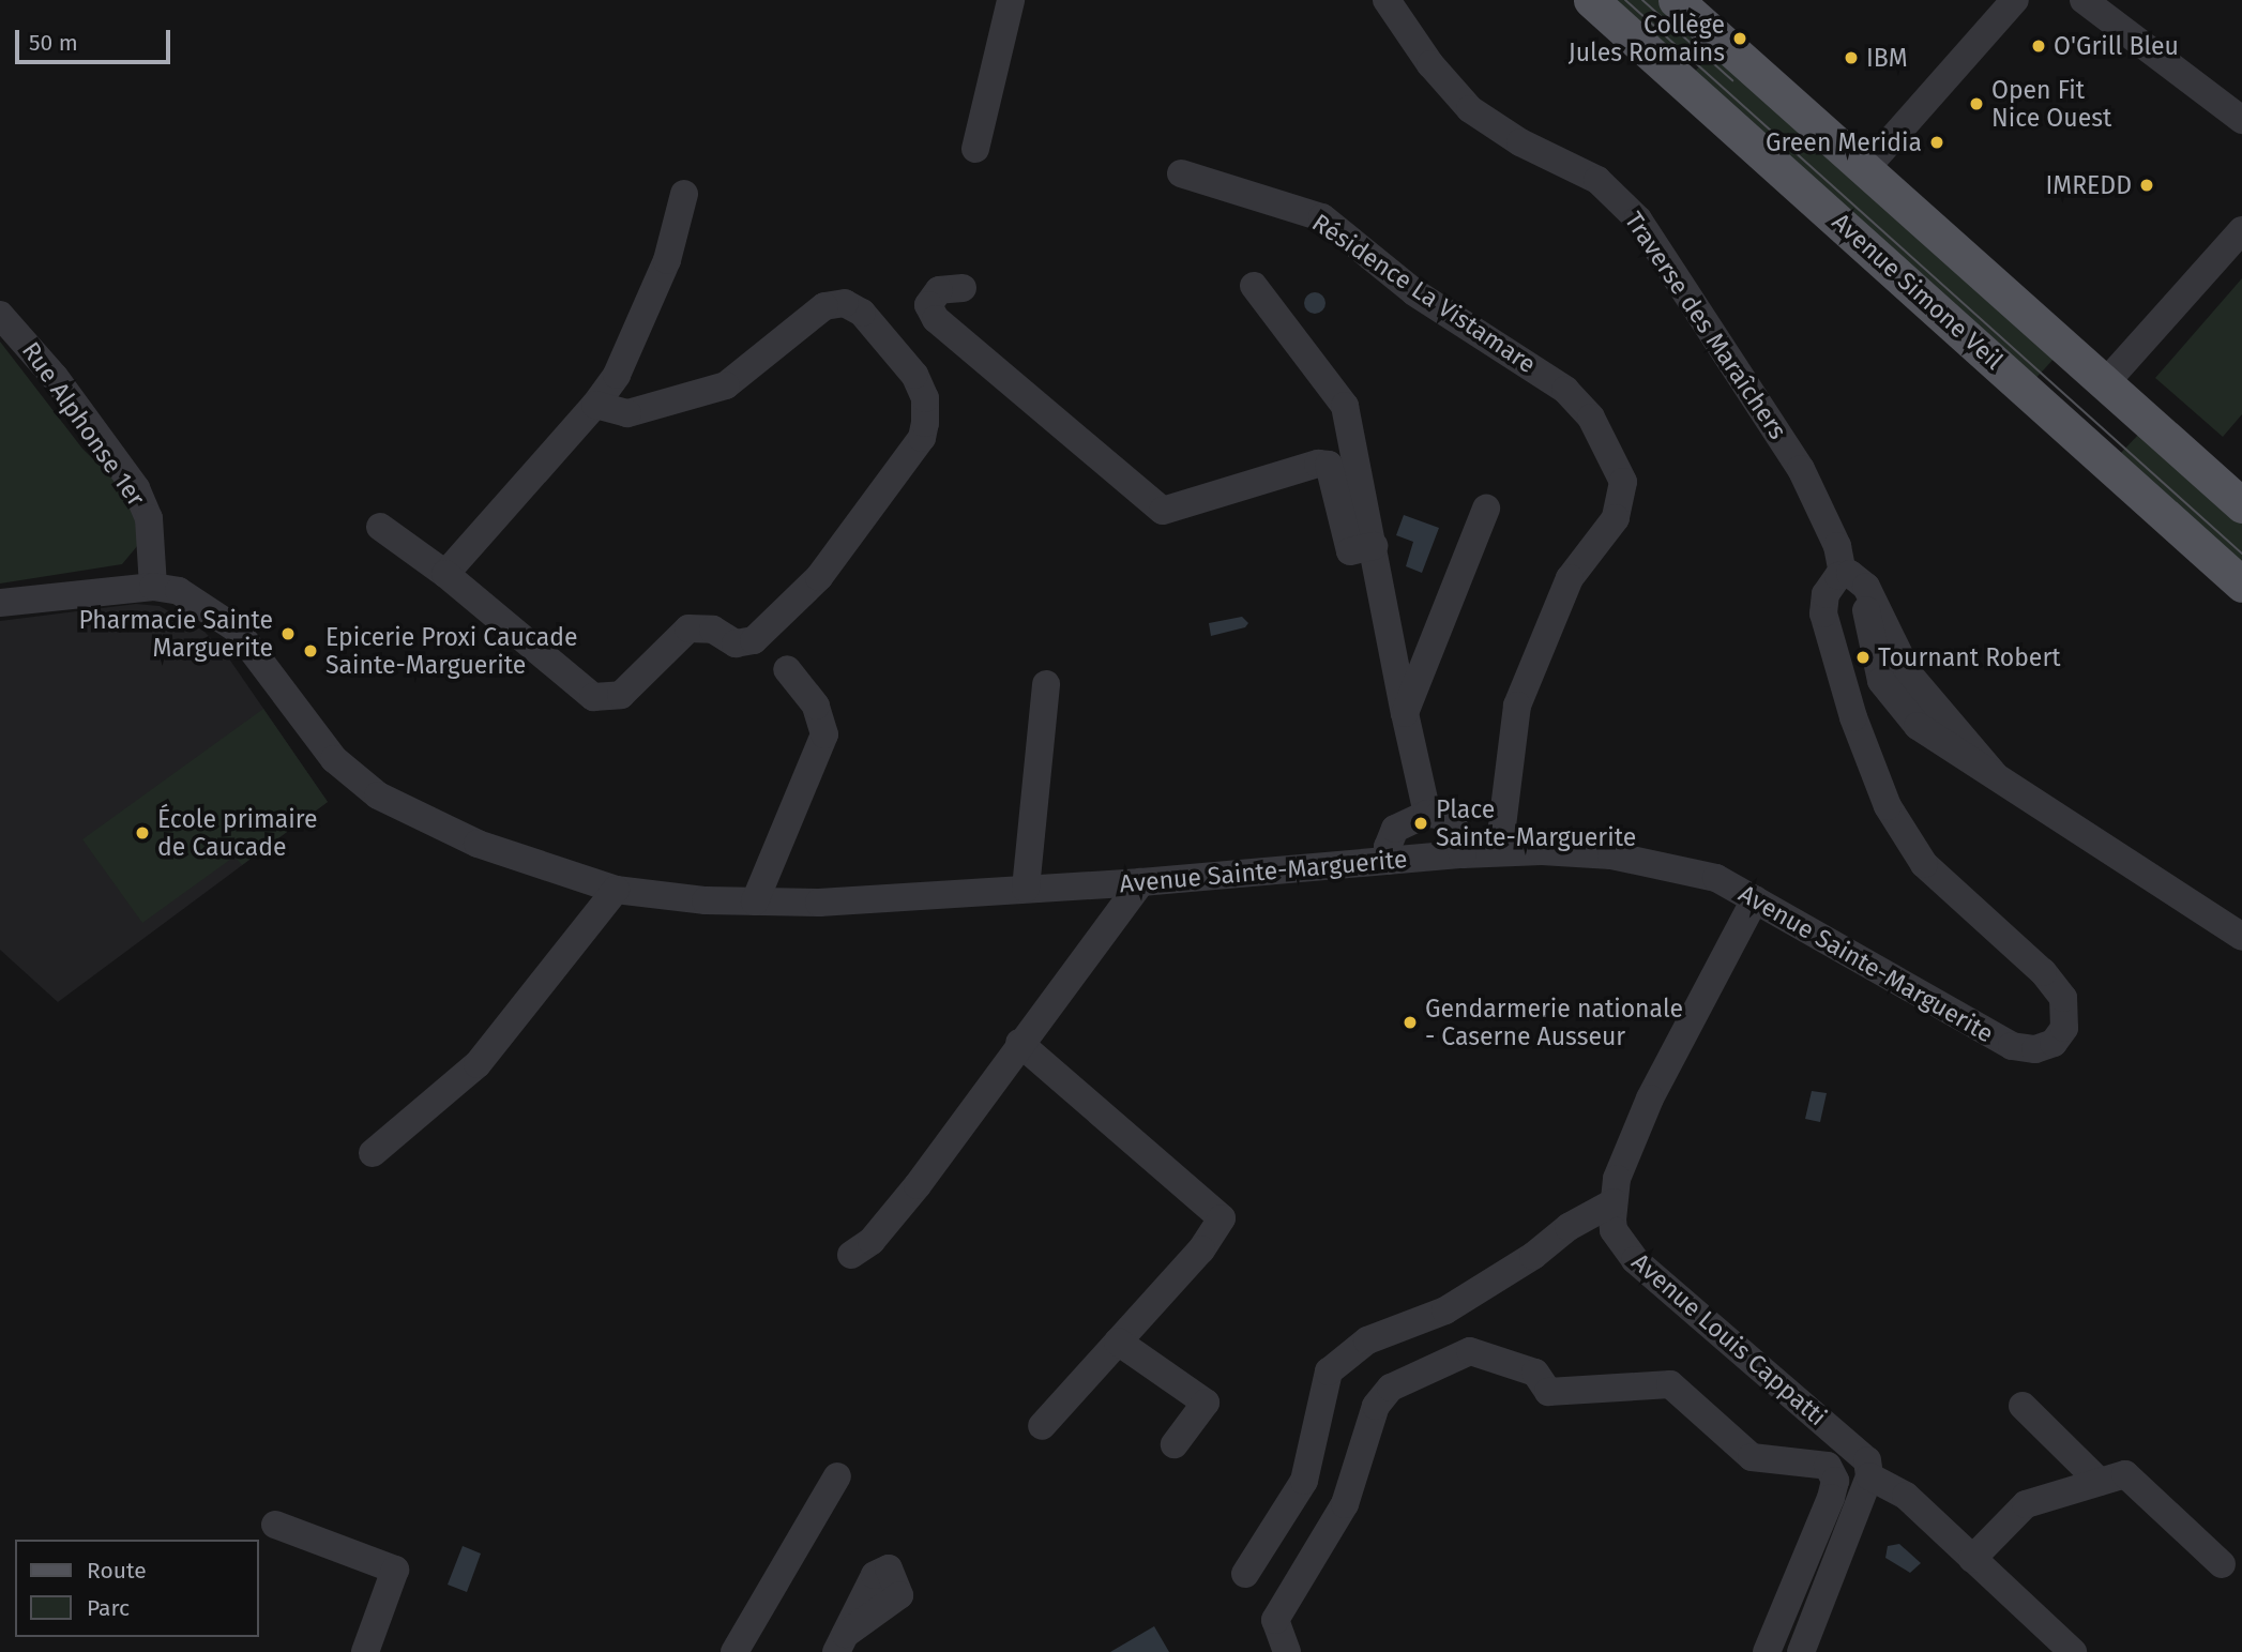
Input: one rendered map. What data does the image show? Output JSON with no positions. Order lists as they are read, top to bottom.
{
  "streets": {
    "main road": ["Avenue Simone Veil"],
    "street": [
      "Résidence La Vistamare",
      "Traverse des Maraîchers",
      "Rue Alphonse 1er",
      "Avenue Sainte-Marguerite",
      "Avenue Louis Cappatti"
    ]
  },
  "crossings": [
    ["Résidence La Vistamare", "Avenue Sainte-Marguerite"],
    ["Traverse des Maraîchers", "Avenue Sainte-Marguerite"],
    ["Rue Alphonse 1er", "Avenue Sainte-Marguerite"],
    ["Avenue Sainte-Marguerite", "Avenue Louis Cappatti"]
  ],
  "places": [
    "Collège Jules Romains",
    "O'Grill Bleu",
    "IBM",
    "Open Fit Nice Ouest",
    "Green Meridia",
    "IMREDD",
    "Pharmacie Sainte Marguerite",
    "Epicerie Proxi Caucade Sainte-Marguerite",
    "Tournant Robert",
    "Place Sainte-Marguerite",
    "École primaire de Caucade",
    "Gendarmerie nationale - Caserne Ausseur"
  ],
  "legend": ["Route", "Parc"],
  "scale_bar": "50 m"
}
